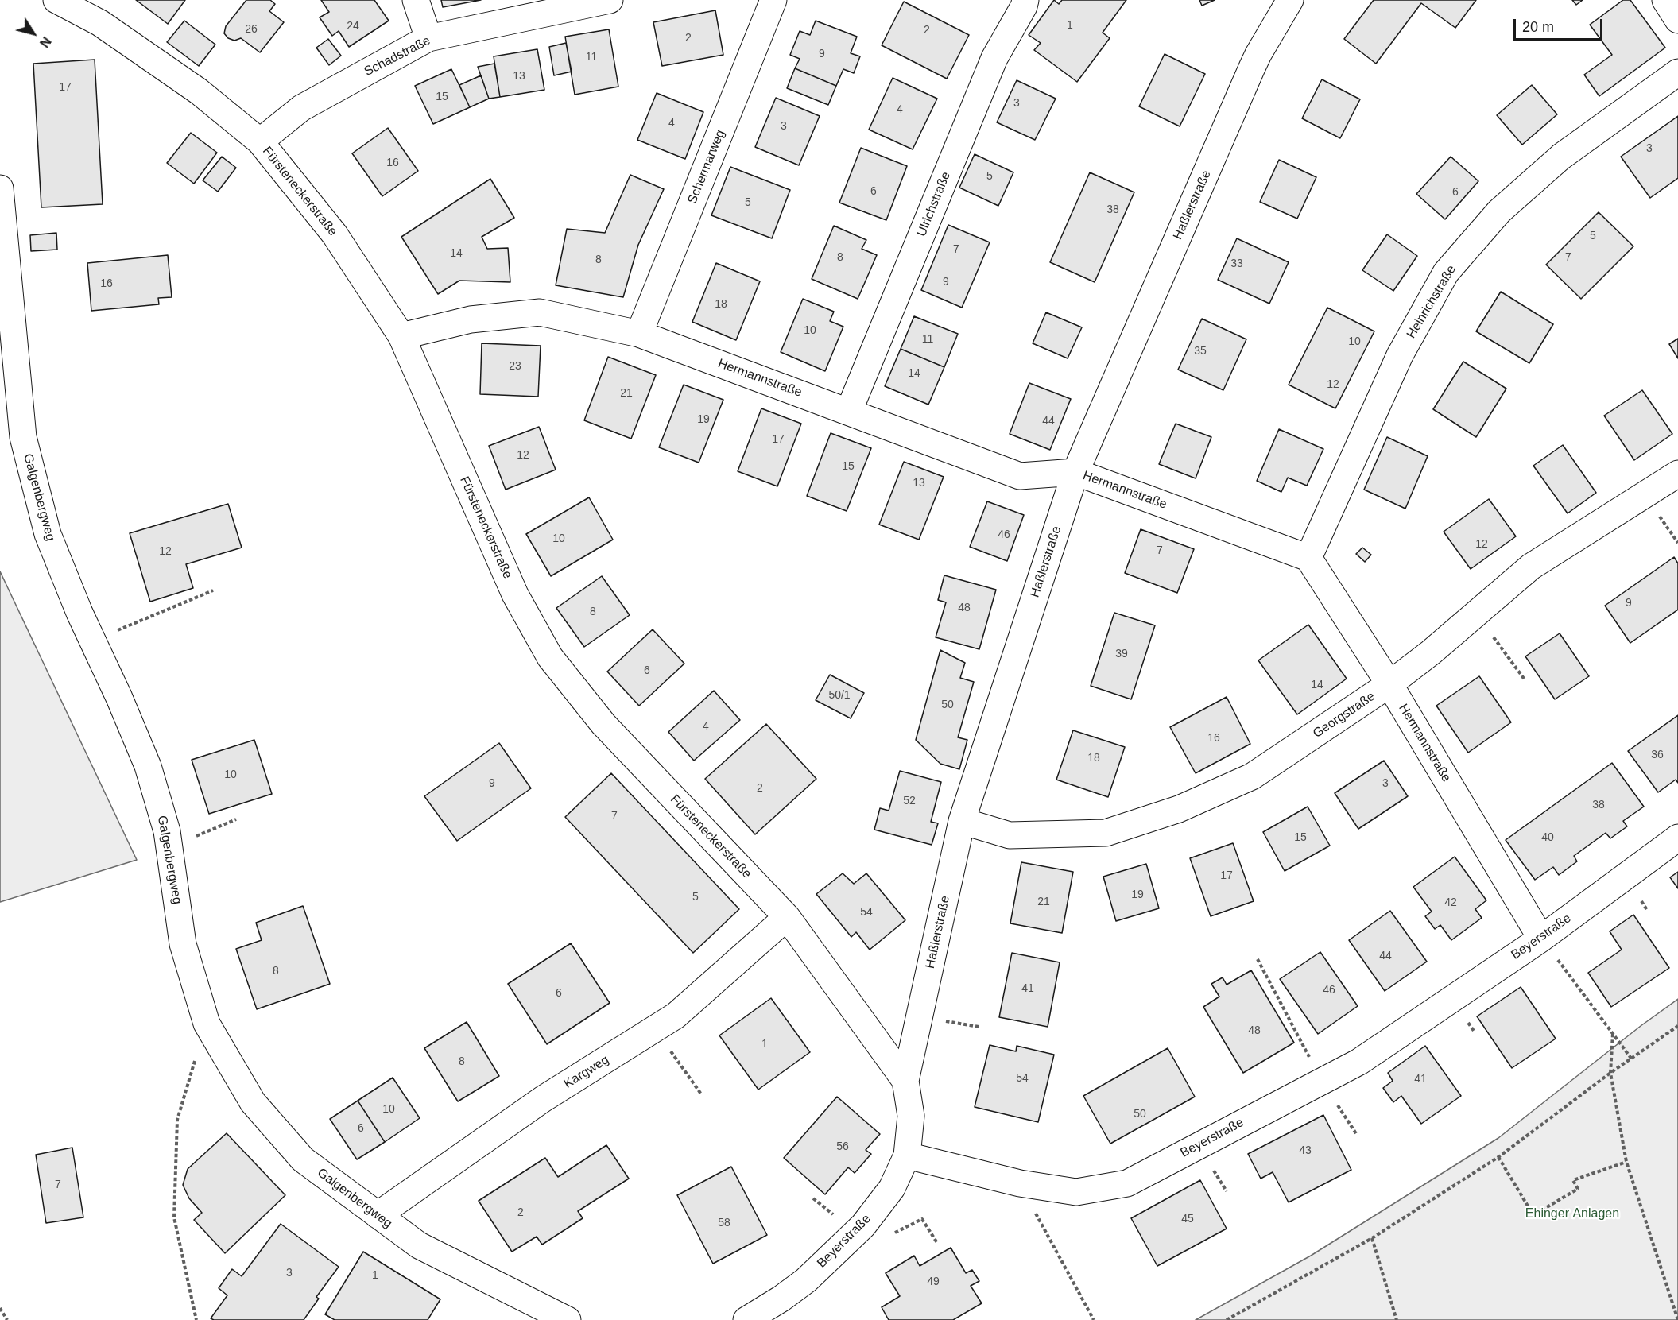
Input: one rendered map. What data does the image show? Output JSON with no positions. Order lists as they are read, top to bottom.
{
  "streets": {
    "street": [
      "Schadstraße",
      "Schermarweg",
      "Fürsteneckerstraße",
      "Ulrichstraße",
      "Haßlerstraße",
      "Heinrichstraße",
      "Hermannstraße",
      "Galgenbergweg",
      "Georgstraße",
      "Beyerstraße",
      "Kargweg"
    ]
  },
  "crossings": [
    ["Schadstraße", "Fürsteneckerstraße"],
    ["Schermarweg", "Hermannstraße"],
    ["Fürsteneckerstraße", "Haßlerstraße"],
    ["Fürsteneckerstraße", "Hermannstraße"],
    ["Fürsteneckerstraße", "Kargweg"],
    ["Ulrichstraße", "Hermannstraße"],
    ["Haßlerstraße", "Hermannstraße"],
    ["Haßlerstraße", "Georgstraße"],
    ["Haßlerstraße", "Beyerstraße"],
    ["Heinrichstraße", "Hermannstraße"],
    ["Hermannstraße", "Georgstraße"],
    ["Hermannstraße", "Beyerstraße"],
    ["Galgenbergweg", "Kargweg"]
  ],
  "parks": ["Ehinger Anlagen"],
  "house_numbers": [
    "1",
    "24",
    "26",
    "2",
    "2",
    "9",
    "11",
    "13",
    "17",
    "15",
    "3",
    "4",
    "4",
    "3",
    "3",
    "16",
    "5",
    "6",
    "6",
    "5",
    "38",
    "5",
    "7",
    "14",
    "8",
    "7",
    "8",
    "33",
    "9",
    "16",
    "18",
    "10",
    "11",
    "10",
    "35",
    "23",
    "14",
    "12",
    "21",
    "19",
    "44",
    "17",
    "12",
    "15",
    "13",
    "46",
    "10",
    "12",
    "7",
    "12",
    "9",
    "48",
    "8",
    "39",
    "6",
    "14",
    "50/1",
    "50",
    "4",
    "16",
    "36",
    "18",
    "10",
    "9",
    "3",
    "2",
    "52",
    "38",
    "7",
    "15",
    "40",
    "17",
    "19",
    "5",
    "21",
    "42",
    "54",
    "44",
    "8",
    "41",
    "46",
    "6",
    "48",
    "1",
    "8",
    "54",
    "41",
    "10",
    "50",
    "6",
    "56",
    "43",
    "7",
    "2",
    "45",
    "58",
    "3",
    "1",
    "49"
  ],
  "scale_bar": "20 m",
  "north": "bottom right"
}
